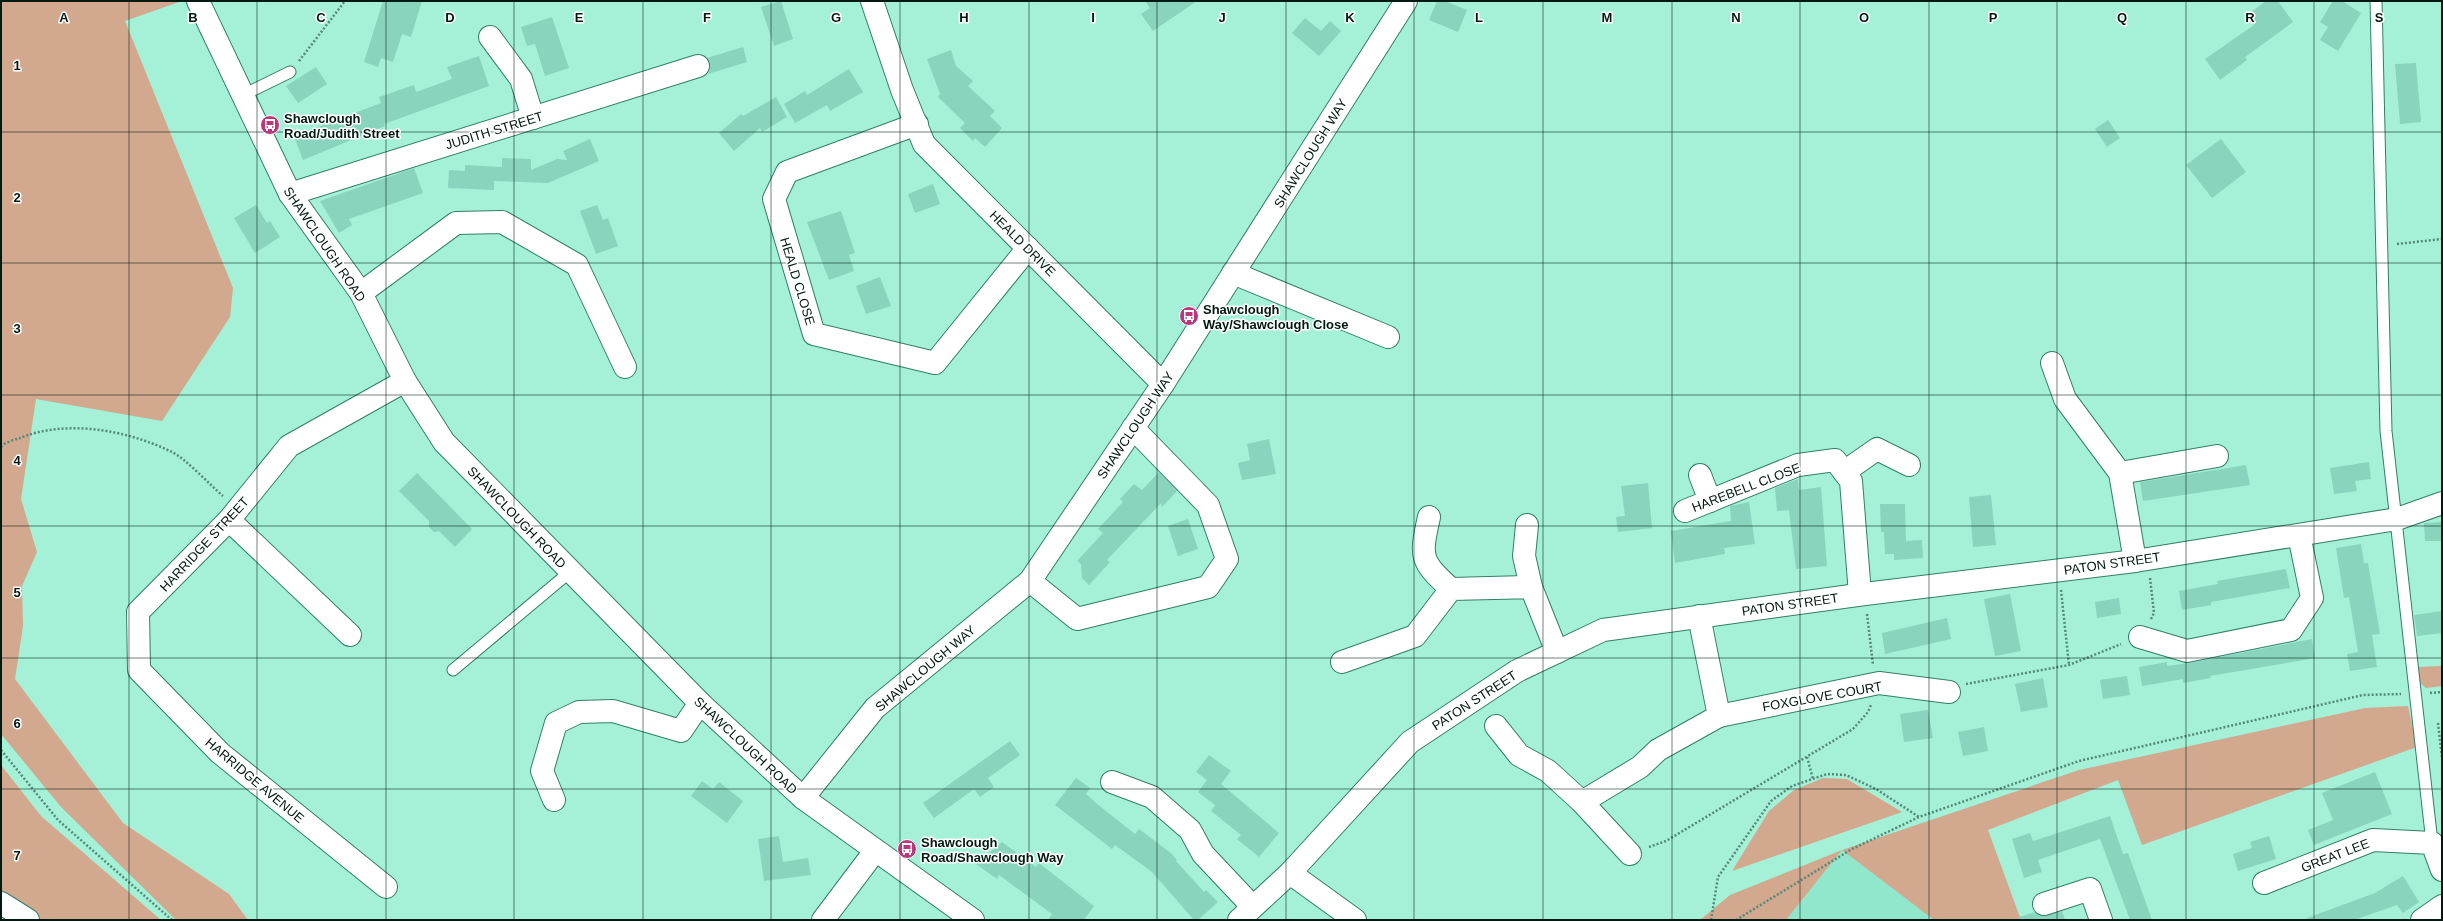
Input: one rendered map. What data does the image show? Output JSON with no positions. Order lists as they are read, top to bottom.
{
  "streets": {
    "street": [
      "JUDITH STREET",
      "SHAWCLOUGH WAY",
      "HEALD DRIVE",
      "SHAWCLOUGH ROAD",
      "HEALD CLOSE",
      "HAREBELL CLOSE",
      "HARRIDGE STREET",
      "PATON STREET",
      "FOXGLOVE COURT",
      "HARRIDGE AVENUE",
      "GREAT LEE"
    ]
  },
  "crossings": [
    ["JUDITH STREET", "SHAWCLOUGH ROAD"],
    ["SHAWCLOUGH WAY", "HEALD DRIVE"],
    ["SHAWCLOUGH WAY", "SHAWCLOUGH ROAD"],
    ["HEALD DRIVE", "HEALD CLOSE"],
    ["SHAWCLOUGH ROAD", "HARRIDGE STREET"],
    ["HAREBELL CLOSE", "PATON STREET"],
    ["HARRIDGE STREET", "HARRIDGE AVENUE"]
  ],
  "places": {
    "bus stop": ["Shawclough Road/Judith Street", "Shawclough Way/Shawclough Close", "Shawclough Road/Shawclough Way"]
  },
  "grid": {
    "columns": [
      "A",
      "B",
      "C",
      "D",
      "E",
      "F",
      "G",
      "H",
      "I",
      "J",
      "K",
      "L",
      "M",
      "N",
      "O",
      "P",
      "Q",
      "R",
      "S"
    ],
    "rows": [
      "1",
      "2",
      "3",
      "4",
      "5",
      "6",
      "7"
    ]
  }
}
